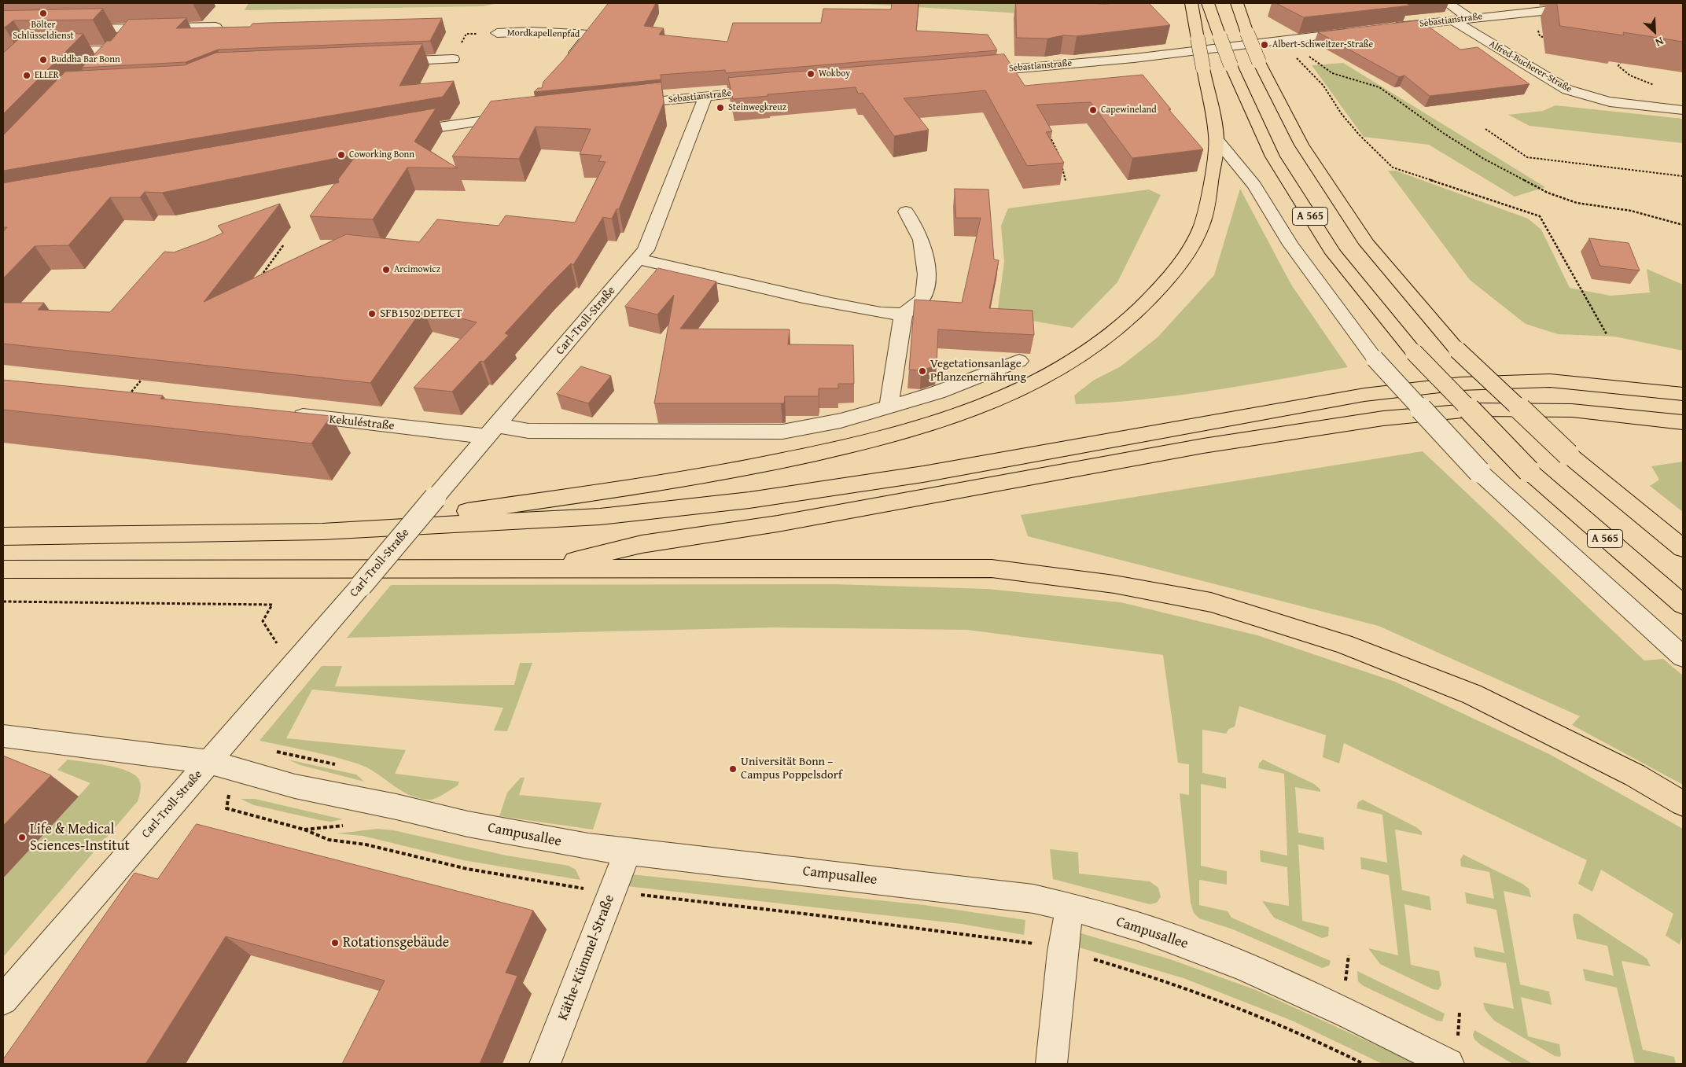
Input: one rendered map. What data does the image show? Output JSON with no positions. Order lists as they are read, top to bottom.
{
  "streets": {
    "highway": ["A 565"],
    "street": [
      "Sebastianstraße",
      "Mordkapellenpfad",
      "Alfred-Bucherer-Straße",
      "Carl-Troll-Straße",
      "Kekuléstraße",
      "Campusallee",
      "Käthe-Kümmel-Straße"
    ]
  },
  "crossings": [
    ["Sebastianstraße", "Alfred-Bucherer-Straße"],
    ["Sebastianstraße", "Carl-Troll-Straße"],
    ["Carl-Troll-Straße", "Kekuléstraße"],
    ["Carl-Troll-Straße", "Campusallee"],
    ["Campusallee", "Käthe-Kümmel-Straße"]
  ],
  "places": [
    "Bölter Schlüsseldienst",
    "Albert-Schweitzer-Straße",
    "Buddha Bar Bonn",
    "Wokboy",
    "ELLER",
    "Steinwegkreuz",
    "Capewineland",
    "Coworking Bonn",
    "Arcimowicz",
    "SFB1502 DETECT",
    "Vegetationsanlage Pflanzenernährung",
    "Universität Bonn – Campus Poppelsdorf",
    "Life & Medical Sciences-Institut",
    "Rotationsgebäude"
  ],
  "north": "bottom right"
}
